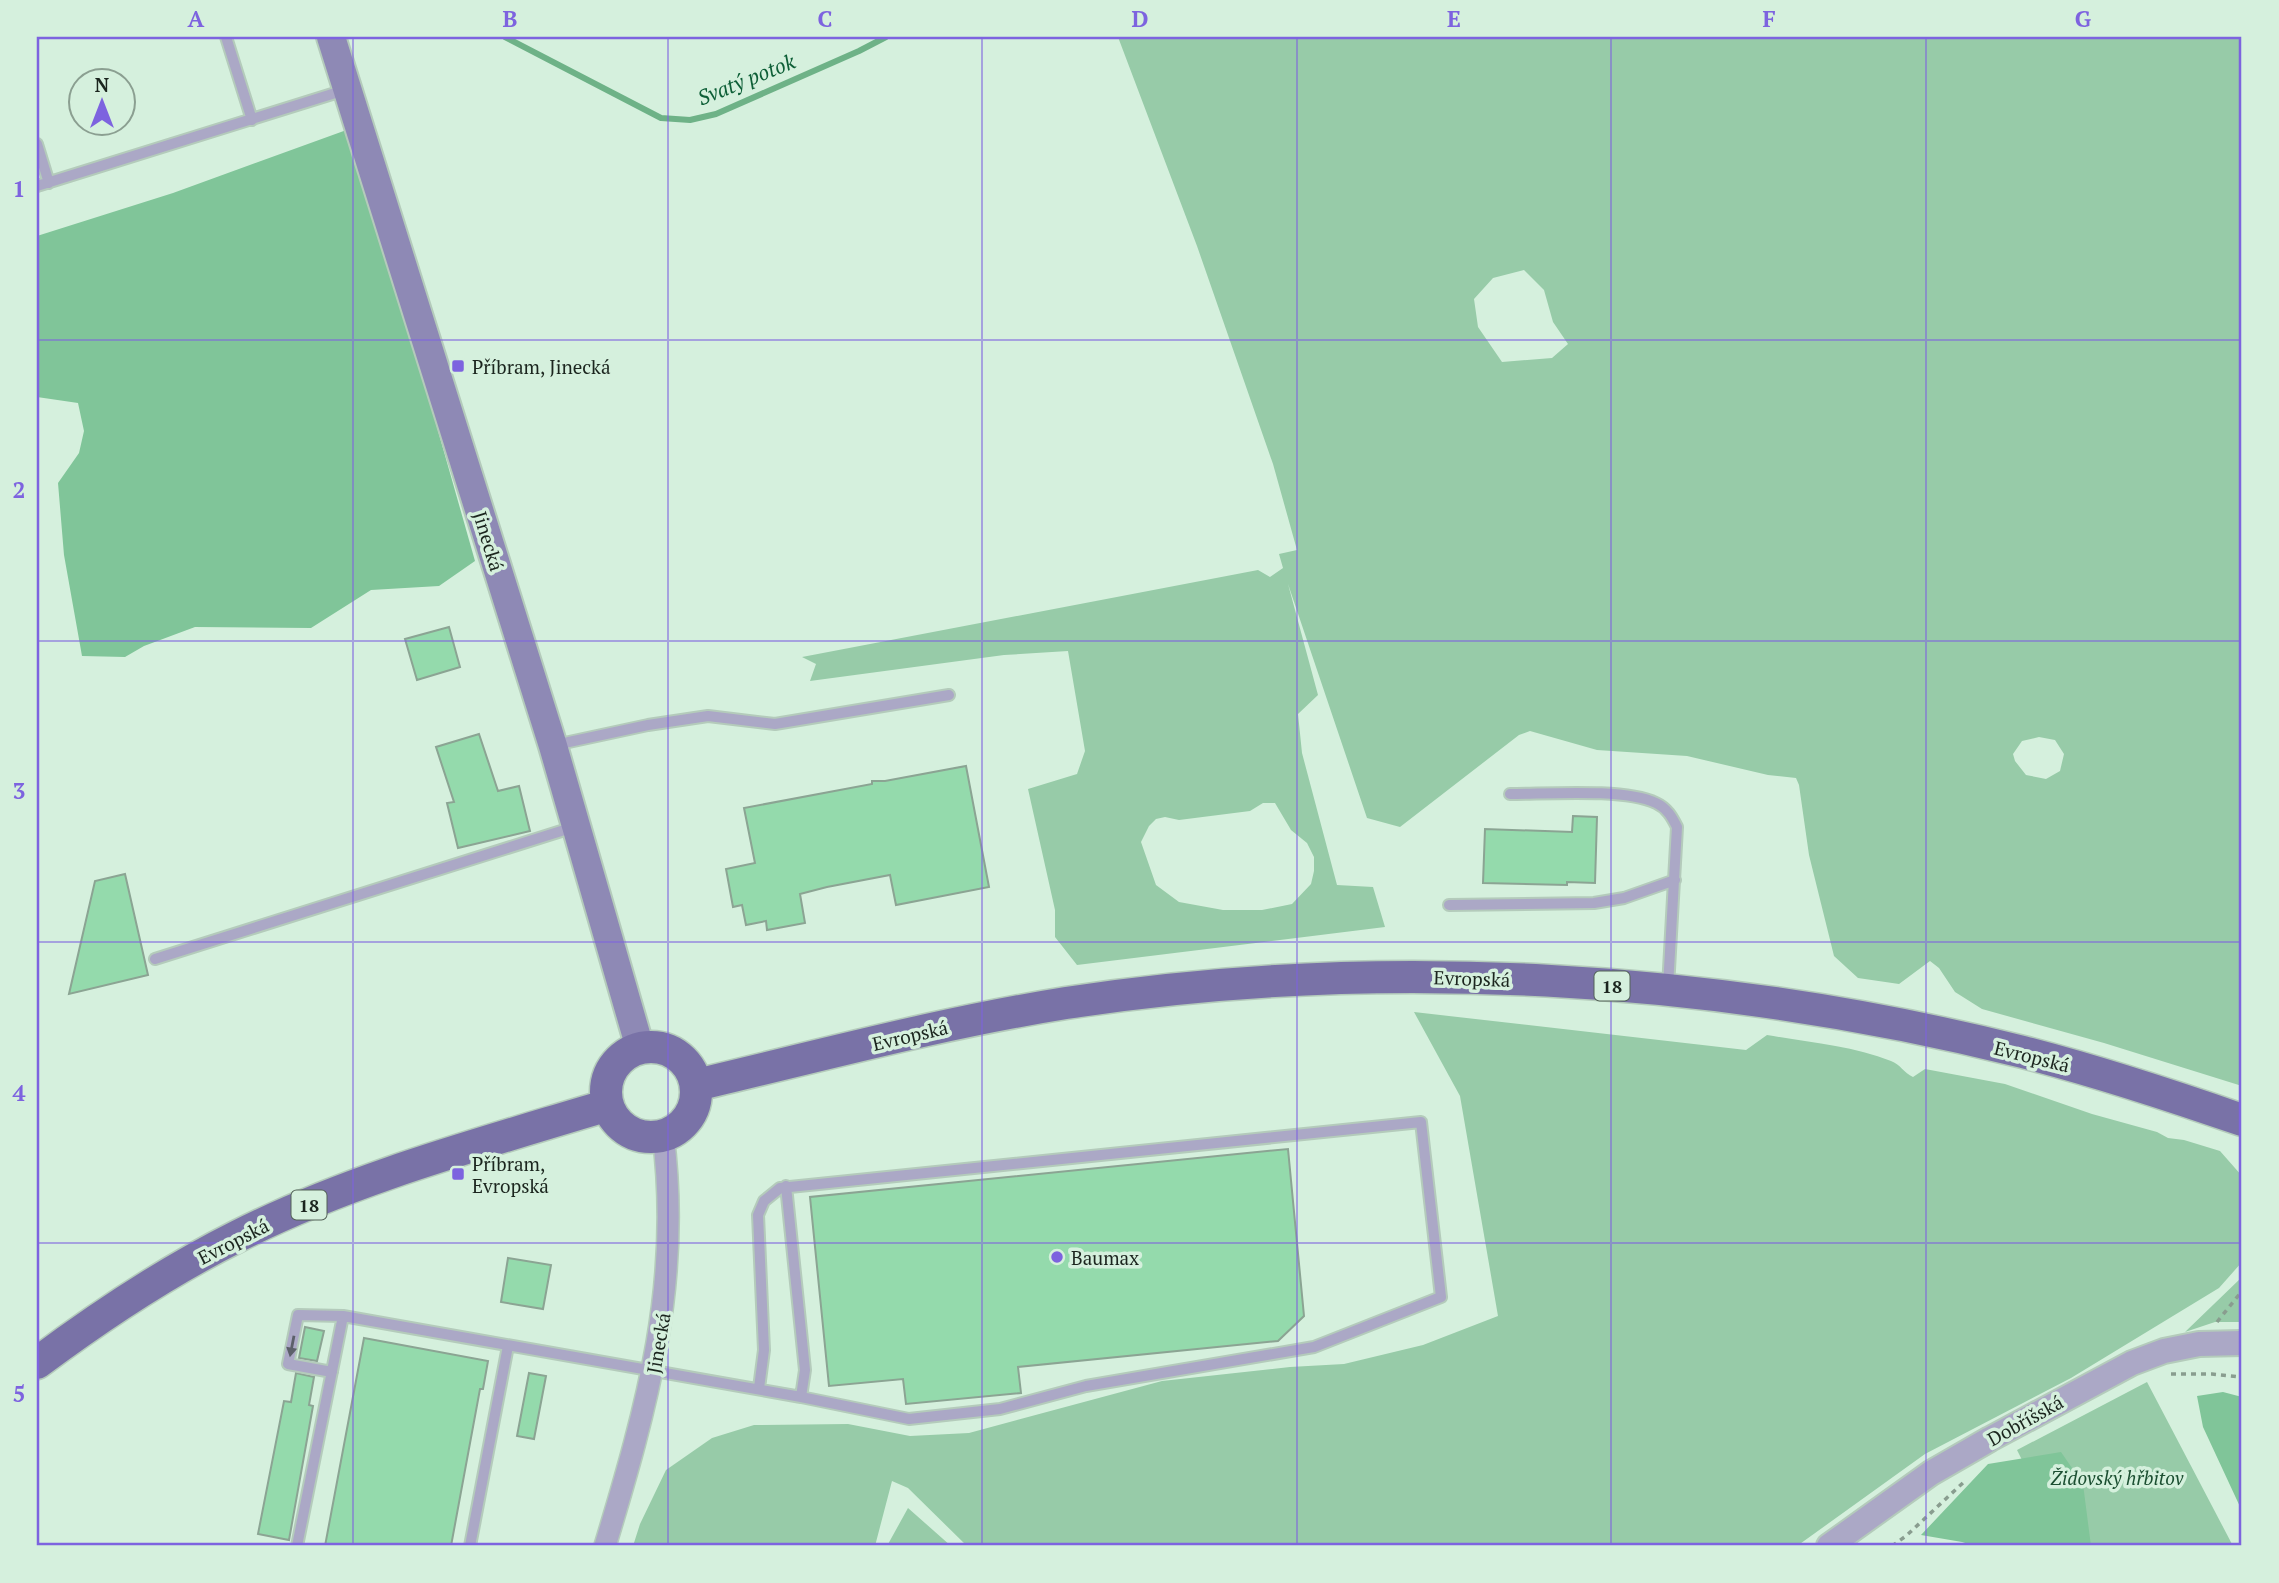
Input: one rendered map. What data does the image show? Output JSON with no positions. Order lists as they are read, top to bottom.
{
  "streets": {
    "main road": ["Jinecká", "Evropská", "18"],
    "street": ["Dobříšská"]
  },
  "crossings": [
    ["Jinecká", "Evropská"]
  ],
  "water": ["Svatý potok"],
  "parks": ["Židovský hřbitov"],
  "places": {
    "transit": ["Příbram, Jinecká", "Příbram, Evropská"],
    "other": ["Baumax"]
  },
  "north": "top",
  "grid": {
    "columns": [
      "A",
      "B",
      "C",
      "D",
      "E",
      "F",
      "G"
    ],
    "rows": [
      "1",
      "2",
      "3",
      "4",
      "5"
    ]
  }
}
